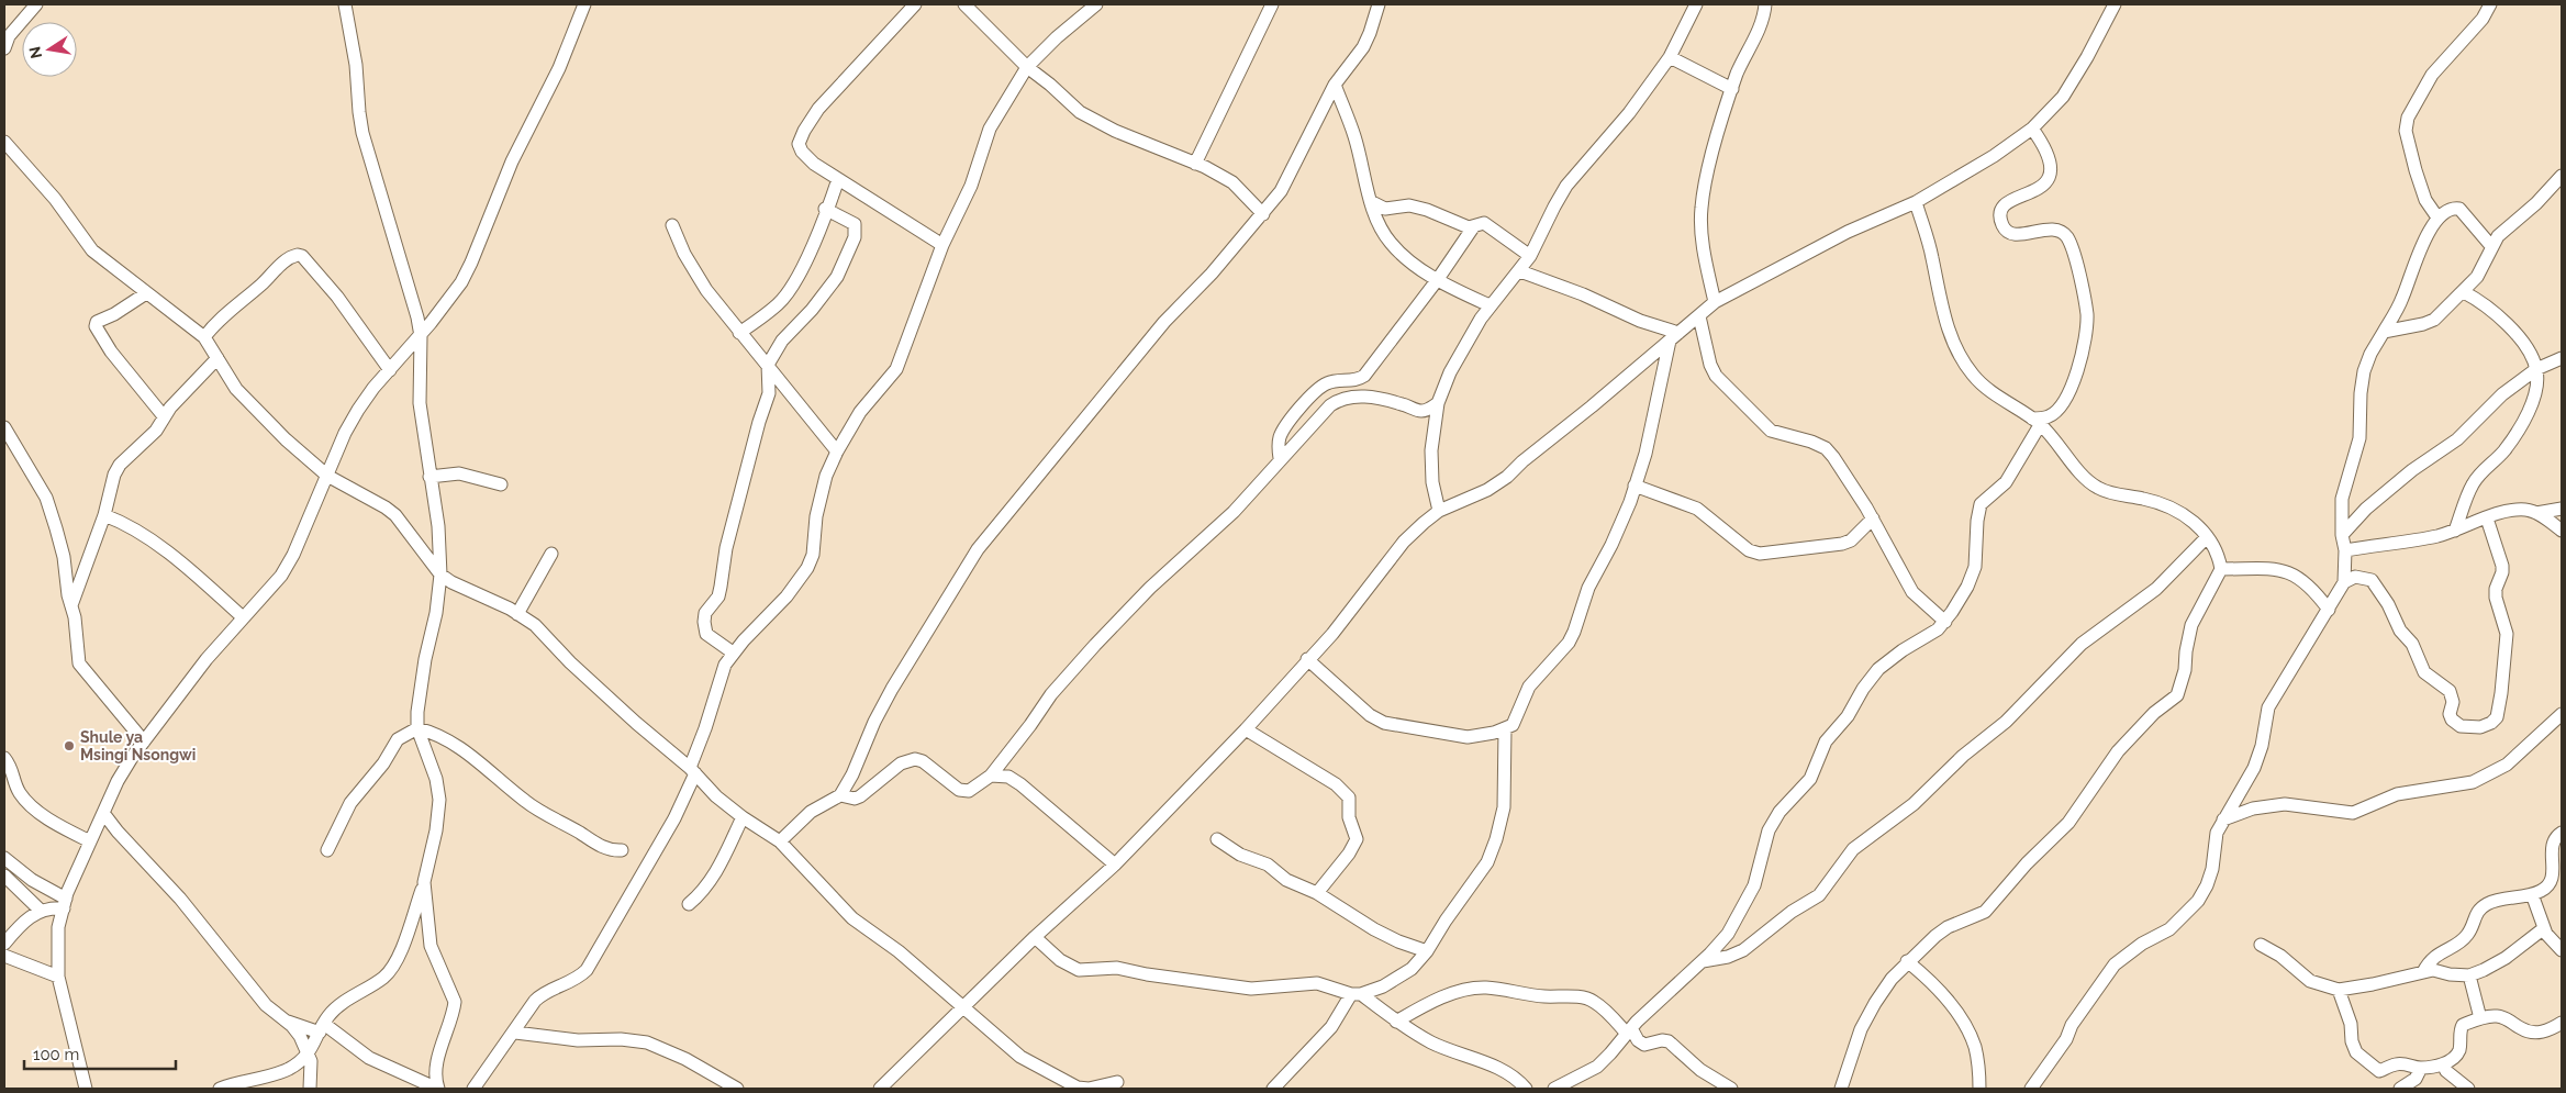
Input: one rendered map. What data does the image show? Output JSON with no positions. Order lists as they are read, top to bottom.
{
  "places": ["Shule ya Msingi Nsongwi"],
  "scale_bar": "100 m",
  "north": "left"
}
